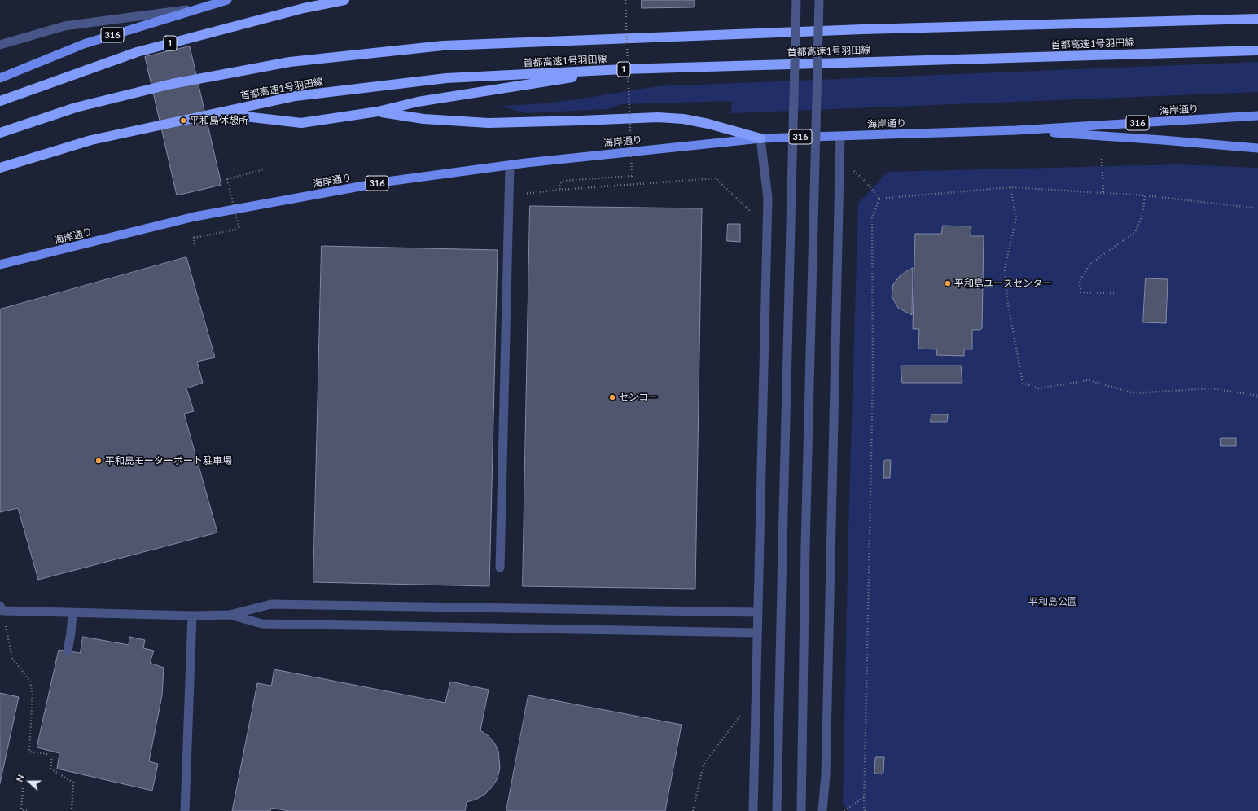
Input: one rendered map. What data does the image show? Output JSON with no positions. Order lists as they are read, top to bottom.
{
  "streets": {
    "highway": ["1", "首都高速1号羽田線"],
    "main road": ["316", "海岸通り"]
  },
  "parks": ["平和島公園"],
  "places": [
    "平和島休憩所",
    "平和島ユースセンター",
    "センコー",
    "平和島モーターボート駐車場"
  ],
  "north": "left"
}
